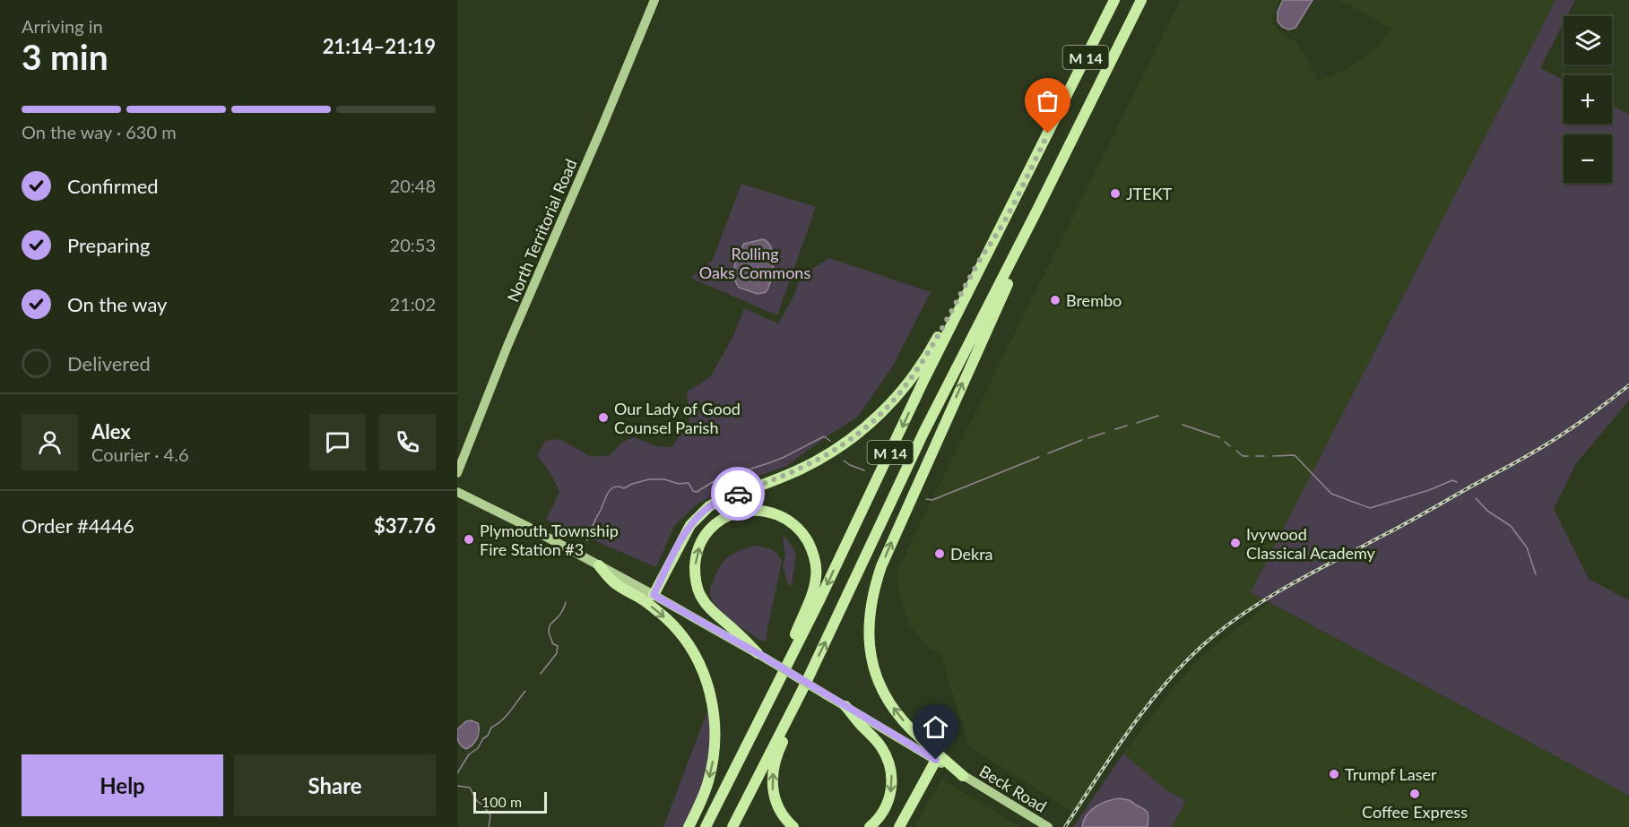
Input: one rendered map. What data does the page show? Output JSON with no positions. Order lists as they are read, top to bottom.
{
  "streets": {
    "highway": ["M 14"],
    "main road": ["North Territorial Road", "Beck Road"]
  },
  "parks": ["Rolling Oaks Commons"],
  "places": [
    "JTEKT",
    "Brembo",
    "Our Lady of Good Counsel Parish",
    "Plymouth Township Fire Station #3",
    "Ivywood Classical Academy",
    "Dekra",
    "Trumpf Laser",
    "Coffee Express"
  ],
  "scale_bar": "100 m",
  "page": {
    "heading": ["3 min", "Arriving in", "21:14–21:19"],
    "panel": [
      "Alex",
      "Courier · 4.6",
      "Order #4446",
      "$37.76"
    ],
    "map_buttons": ["+", "−"],
    "bar": "On the way · 630 m",
    "list": [
      ["Confirmed", "20:48"],
      ["Preparing", "20:53"],
      ["On the way", "21:02"],
      "Delivered"
    ],
    "buttons": ["Help", "Share"],
    "scale": "100 m"
  }
}
